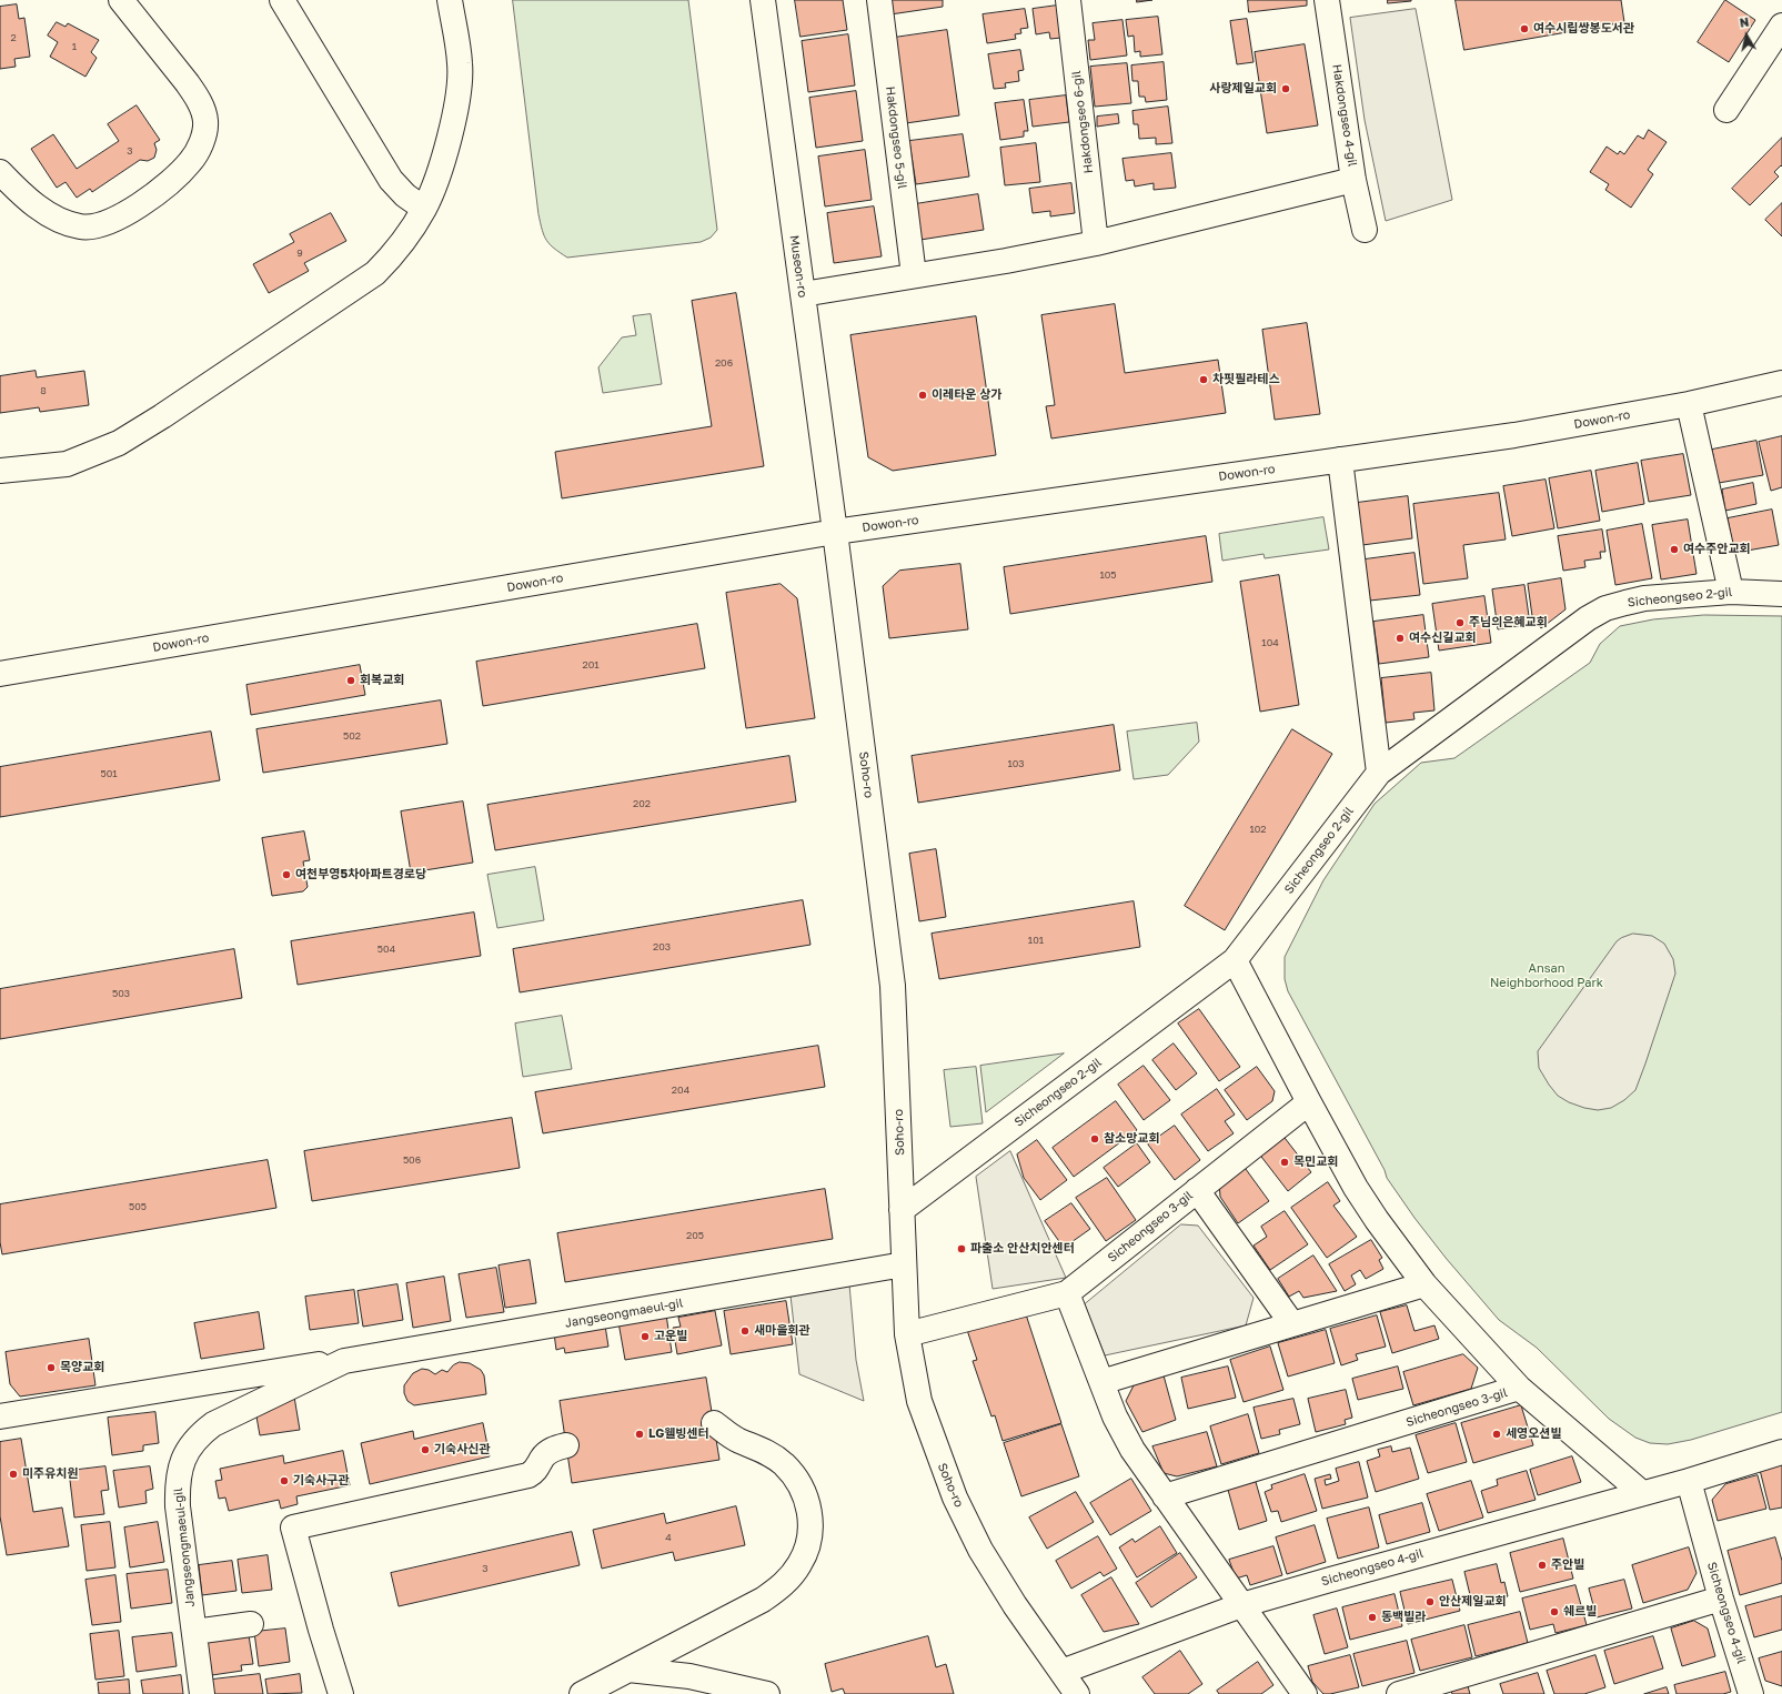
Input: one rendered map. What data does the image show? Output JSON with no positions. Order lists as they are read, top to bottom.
{
  "streets": {
    "street": [
      "Hakdongseo 4-gil",
      "Hakdongseo 6-gil",
      "Hakdongseo 5-gil",
      "Museon-ro",
      "Dowon-ro",
      "Sicheongseo 2-gil",
      "Soho-ro",
      "Sicheongseo 3-gil",
      "Jangseongmaeul-gil",
      "Sicheongseo 4-gil"
    ]
  },
  "crossings": [
    ["Museon-ro", "Dowon-ro"],
    ["Museon-ro", "Soho-ro"],
    ["Dowon-ro", "Soho-ro"],
    ["Sicheongseo 2-gil", "Soho-ro"],
    ["Soho-ro", "Jangseongmaeul-gil"],
    ["Soho-ro", "Sicheongseo 4-gil"]
  ],
  "parks": ["Ansan Neighborhood Park"],
  "places": [
    "여수시립쌍봉도서관",
    "사랑제일교회",
    "차핏필라테스",
    "이레타운 상가",
    "여수주안교회",
    "주님의은혜교회",
    "여수신길교회",
    "회복교회",
    "여천부영5차아파트경로당",
    "참소망교회",
    "목민교회",
    "파출소 안산치안센터",
    "새마을회관",
    "고운빌",
    "목양교회",
    "LG웰빙센터",
    "세영오션빌",
    "기숙사신관",
    "미주유치원",
    "기숙사구관",
    "주안빌",
    "안산제일교회",
    "쉐르빌",
    "동백빌라"
  ],
  "house_numbers": [
    "2",
    "1",
    "3",
    "9",
    "206",
    "8",
    "105",
    "104",
    "201",
    "502",
    "103",
    "501",
    "202",
    "102",
    "101",
    "203",
    "504",
    "503",
    "204",
    "506",
    "505",
    "205",
    "4",
    "3"
  ],
  "north": "top"
}
